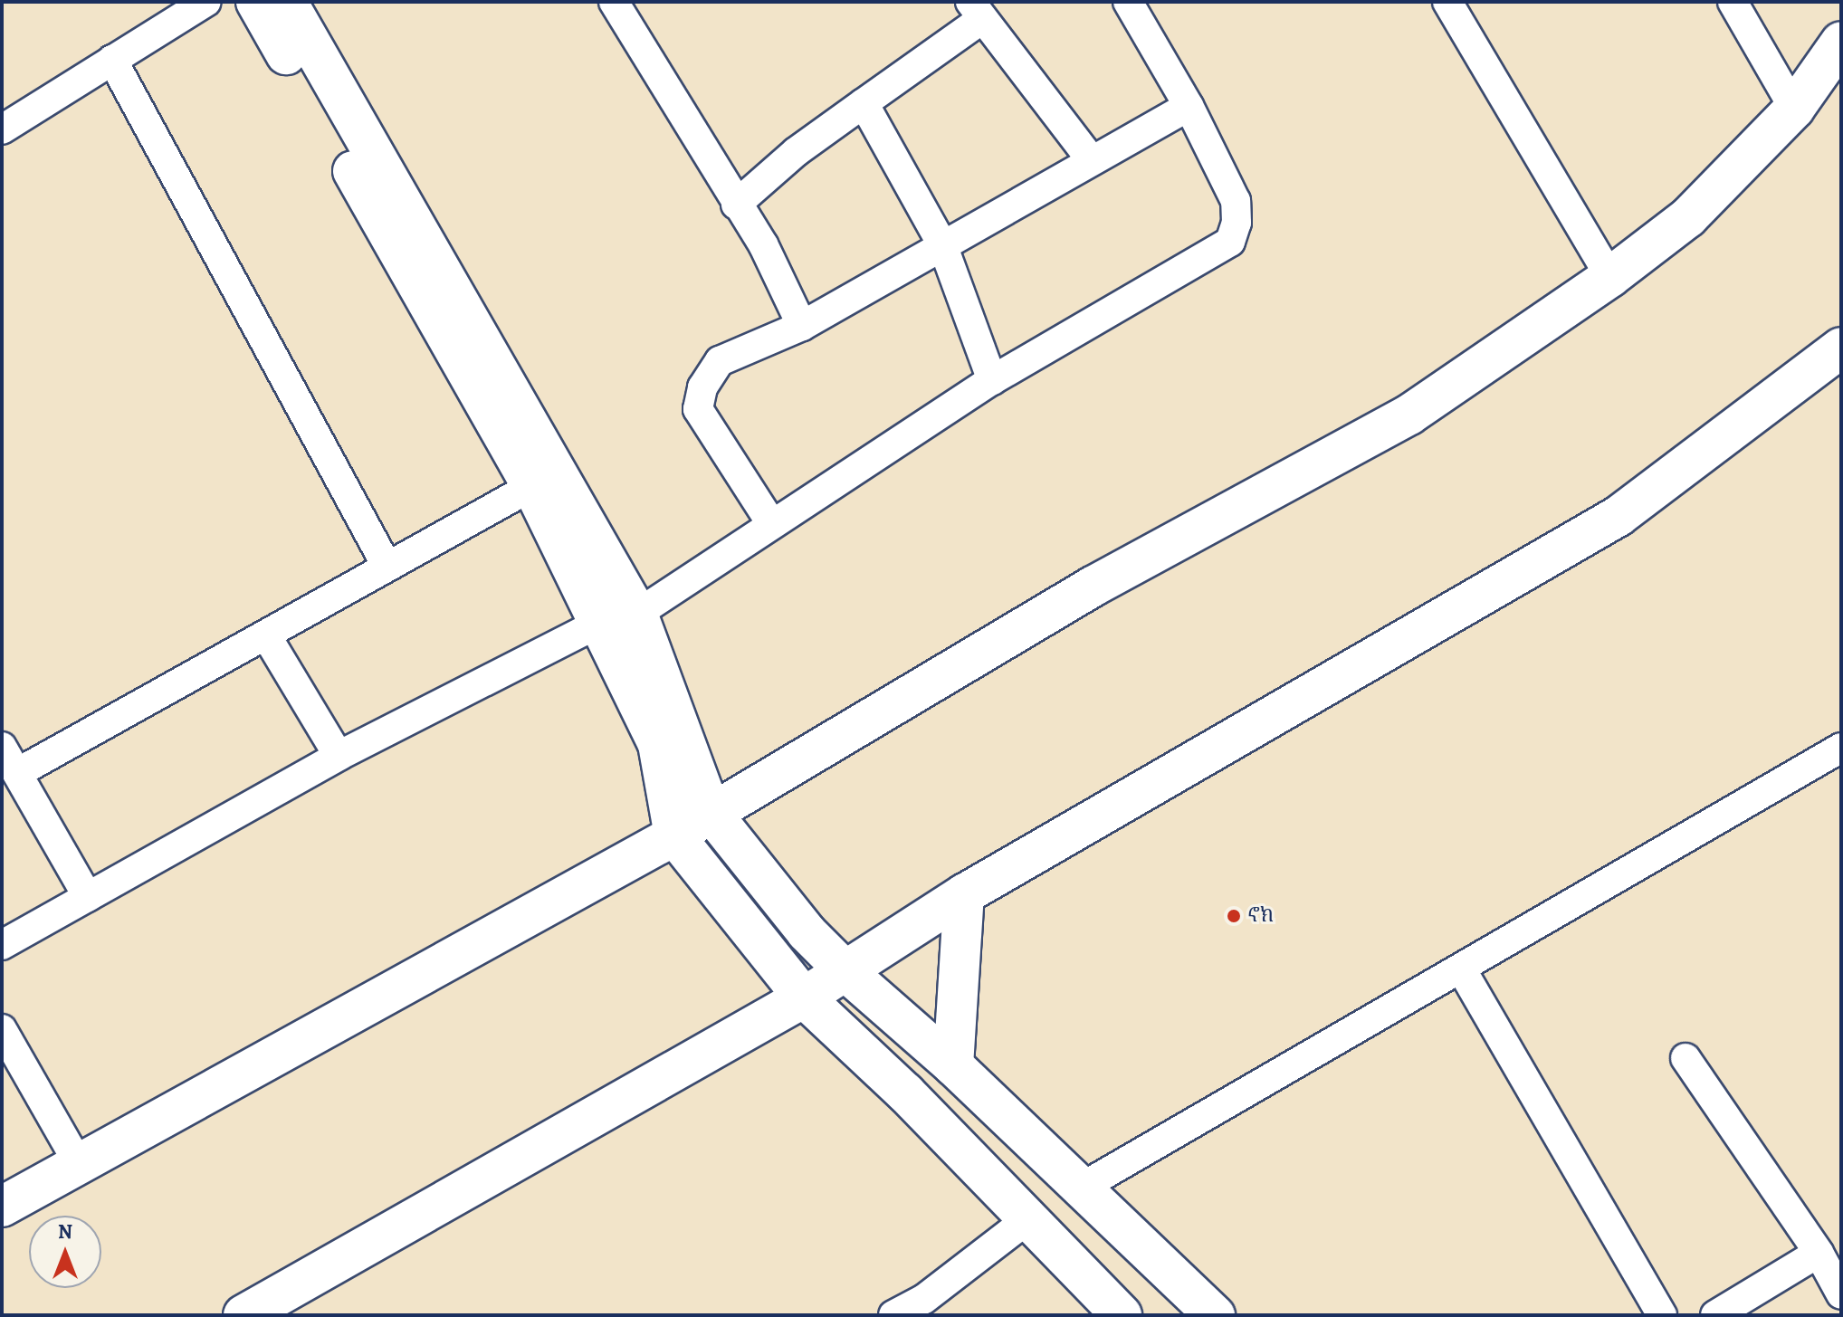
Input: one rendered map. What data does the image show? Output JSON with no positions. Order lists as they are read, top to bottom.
{
  "places": ["ኖክ"],
  "north": "top"
}
